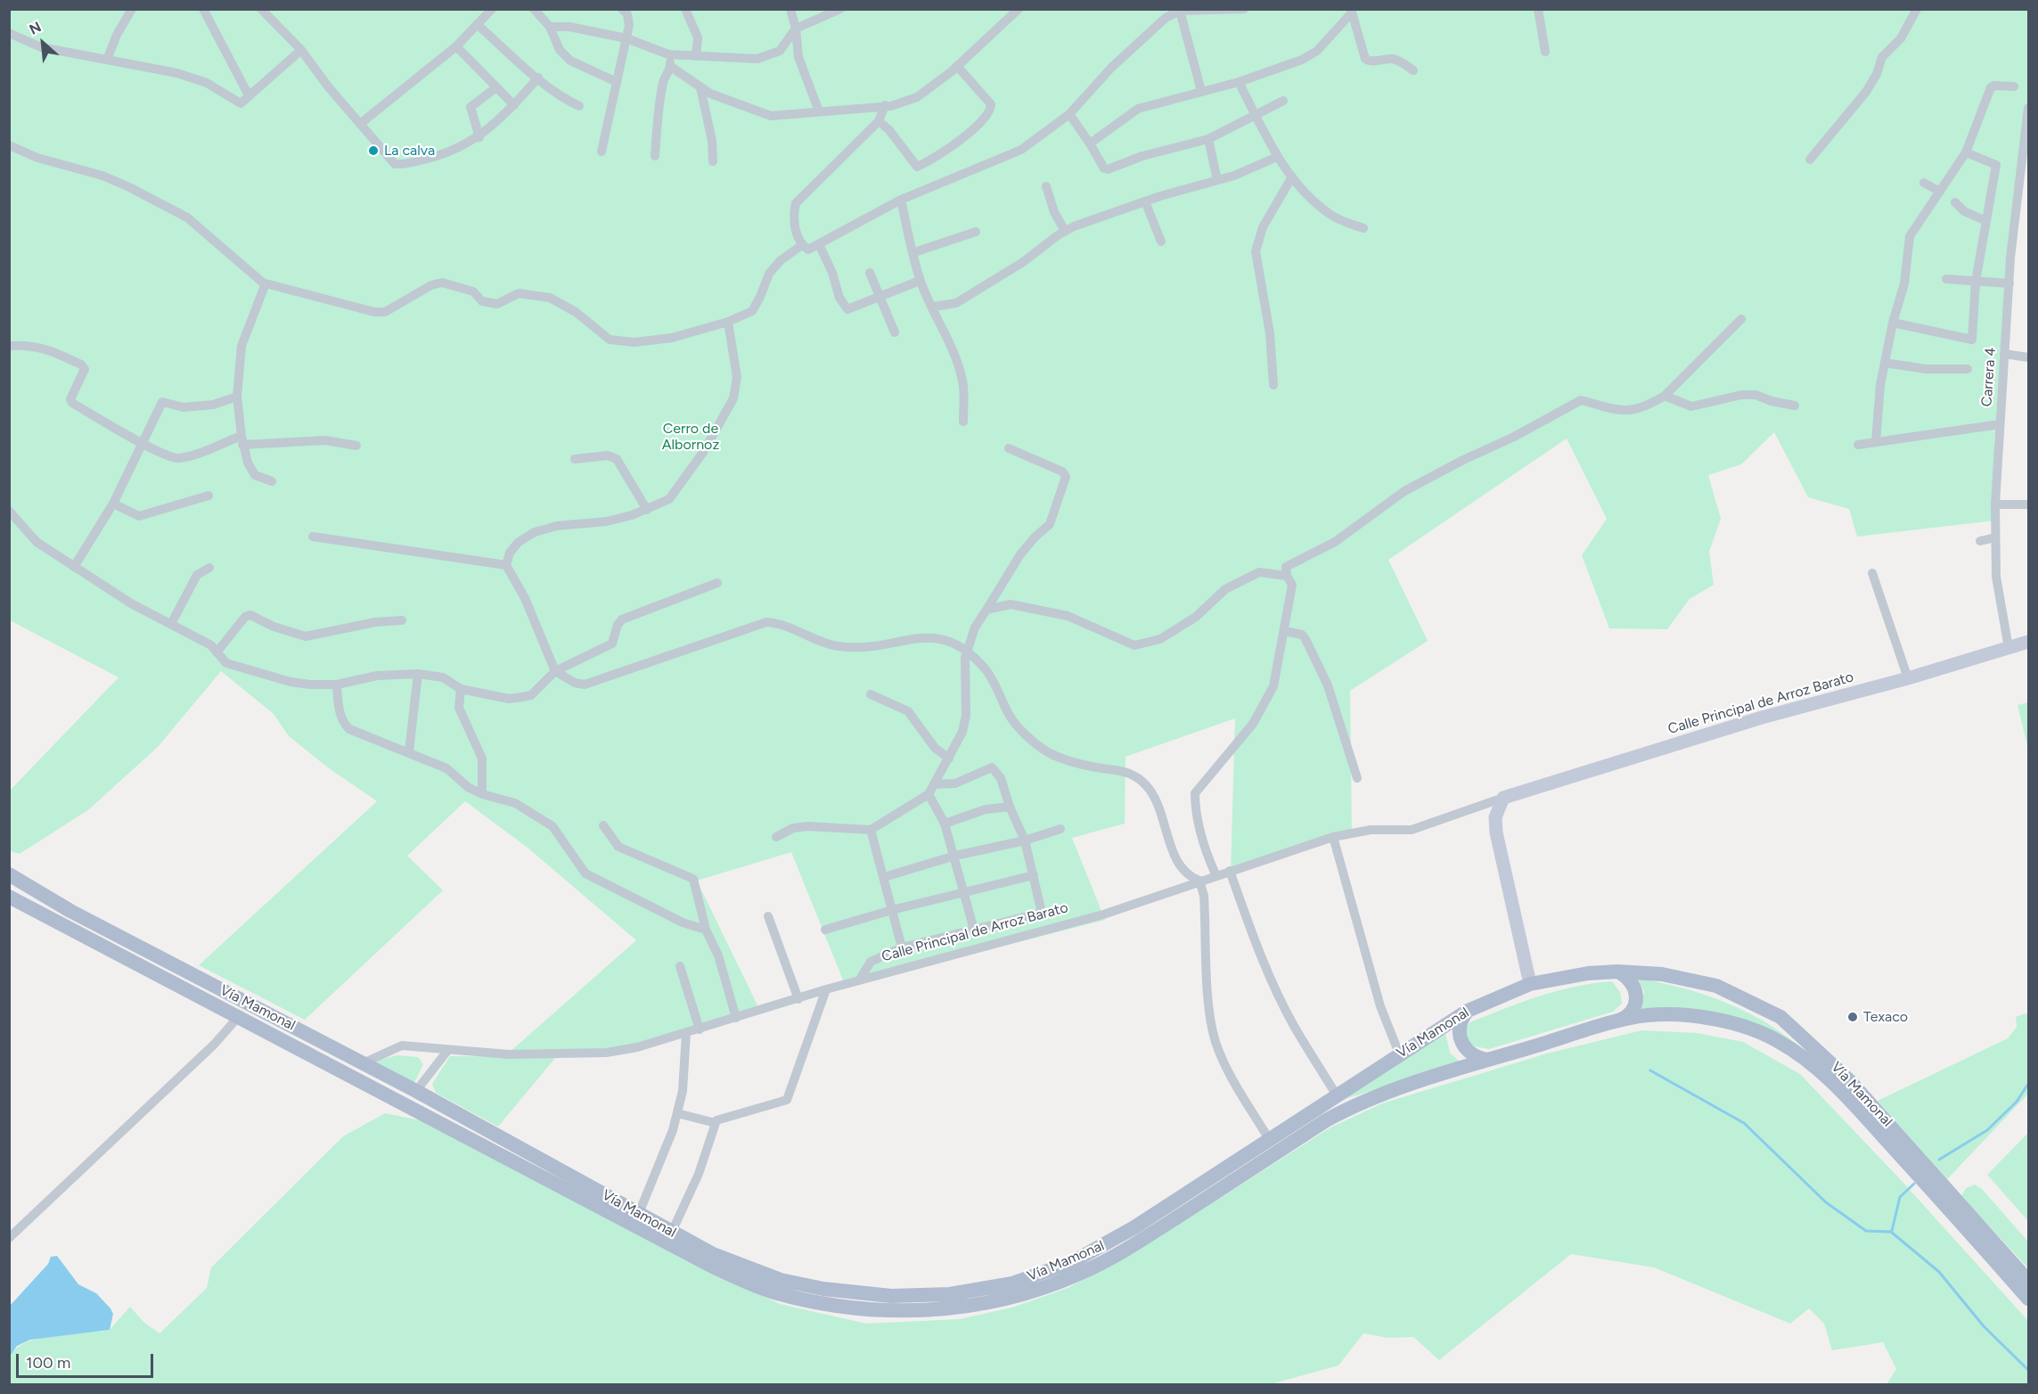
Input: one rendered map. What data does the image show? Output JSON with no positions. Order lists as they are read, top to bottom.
{
  "streets": {
    "main road": ["Vía Mamonal"],
    "street": ["Carrera 4", "Calle Principal de Arroz Barato"]
  },
  "crossings": [
    ["Carrera 4", "Calle Principal de Arroz Barato"],
    ["Calle Principal de Arroz Barato", "Vía Mamonal"]
  ],
  "parks": ["Cerro de Albornoz"],
  "places": ["La calva", "Texaco"],
  "scale_bar": "100 m",
  "north": "top left"
}
